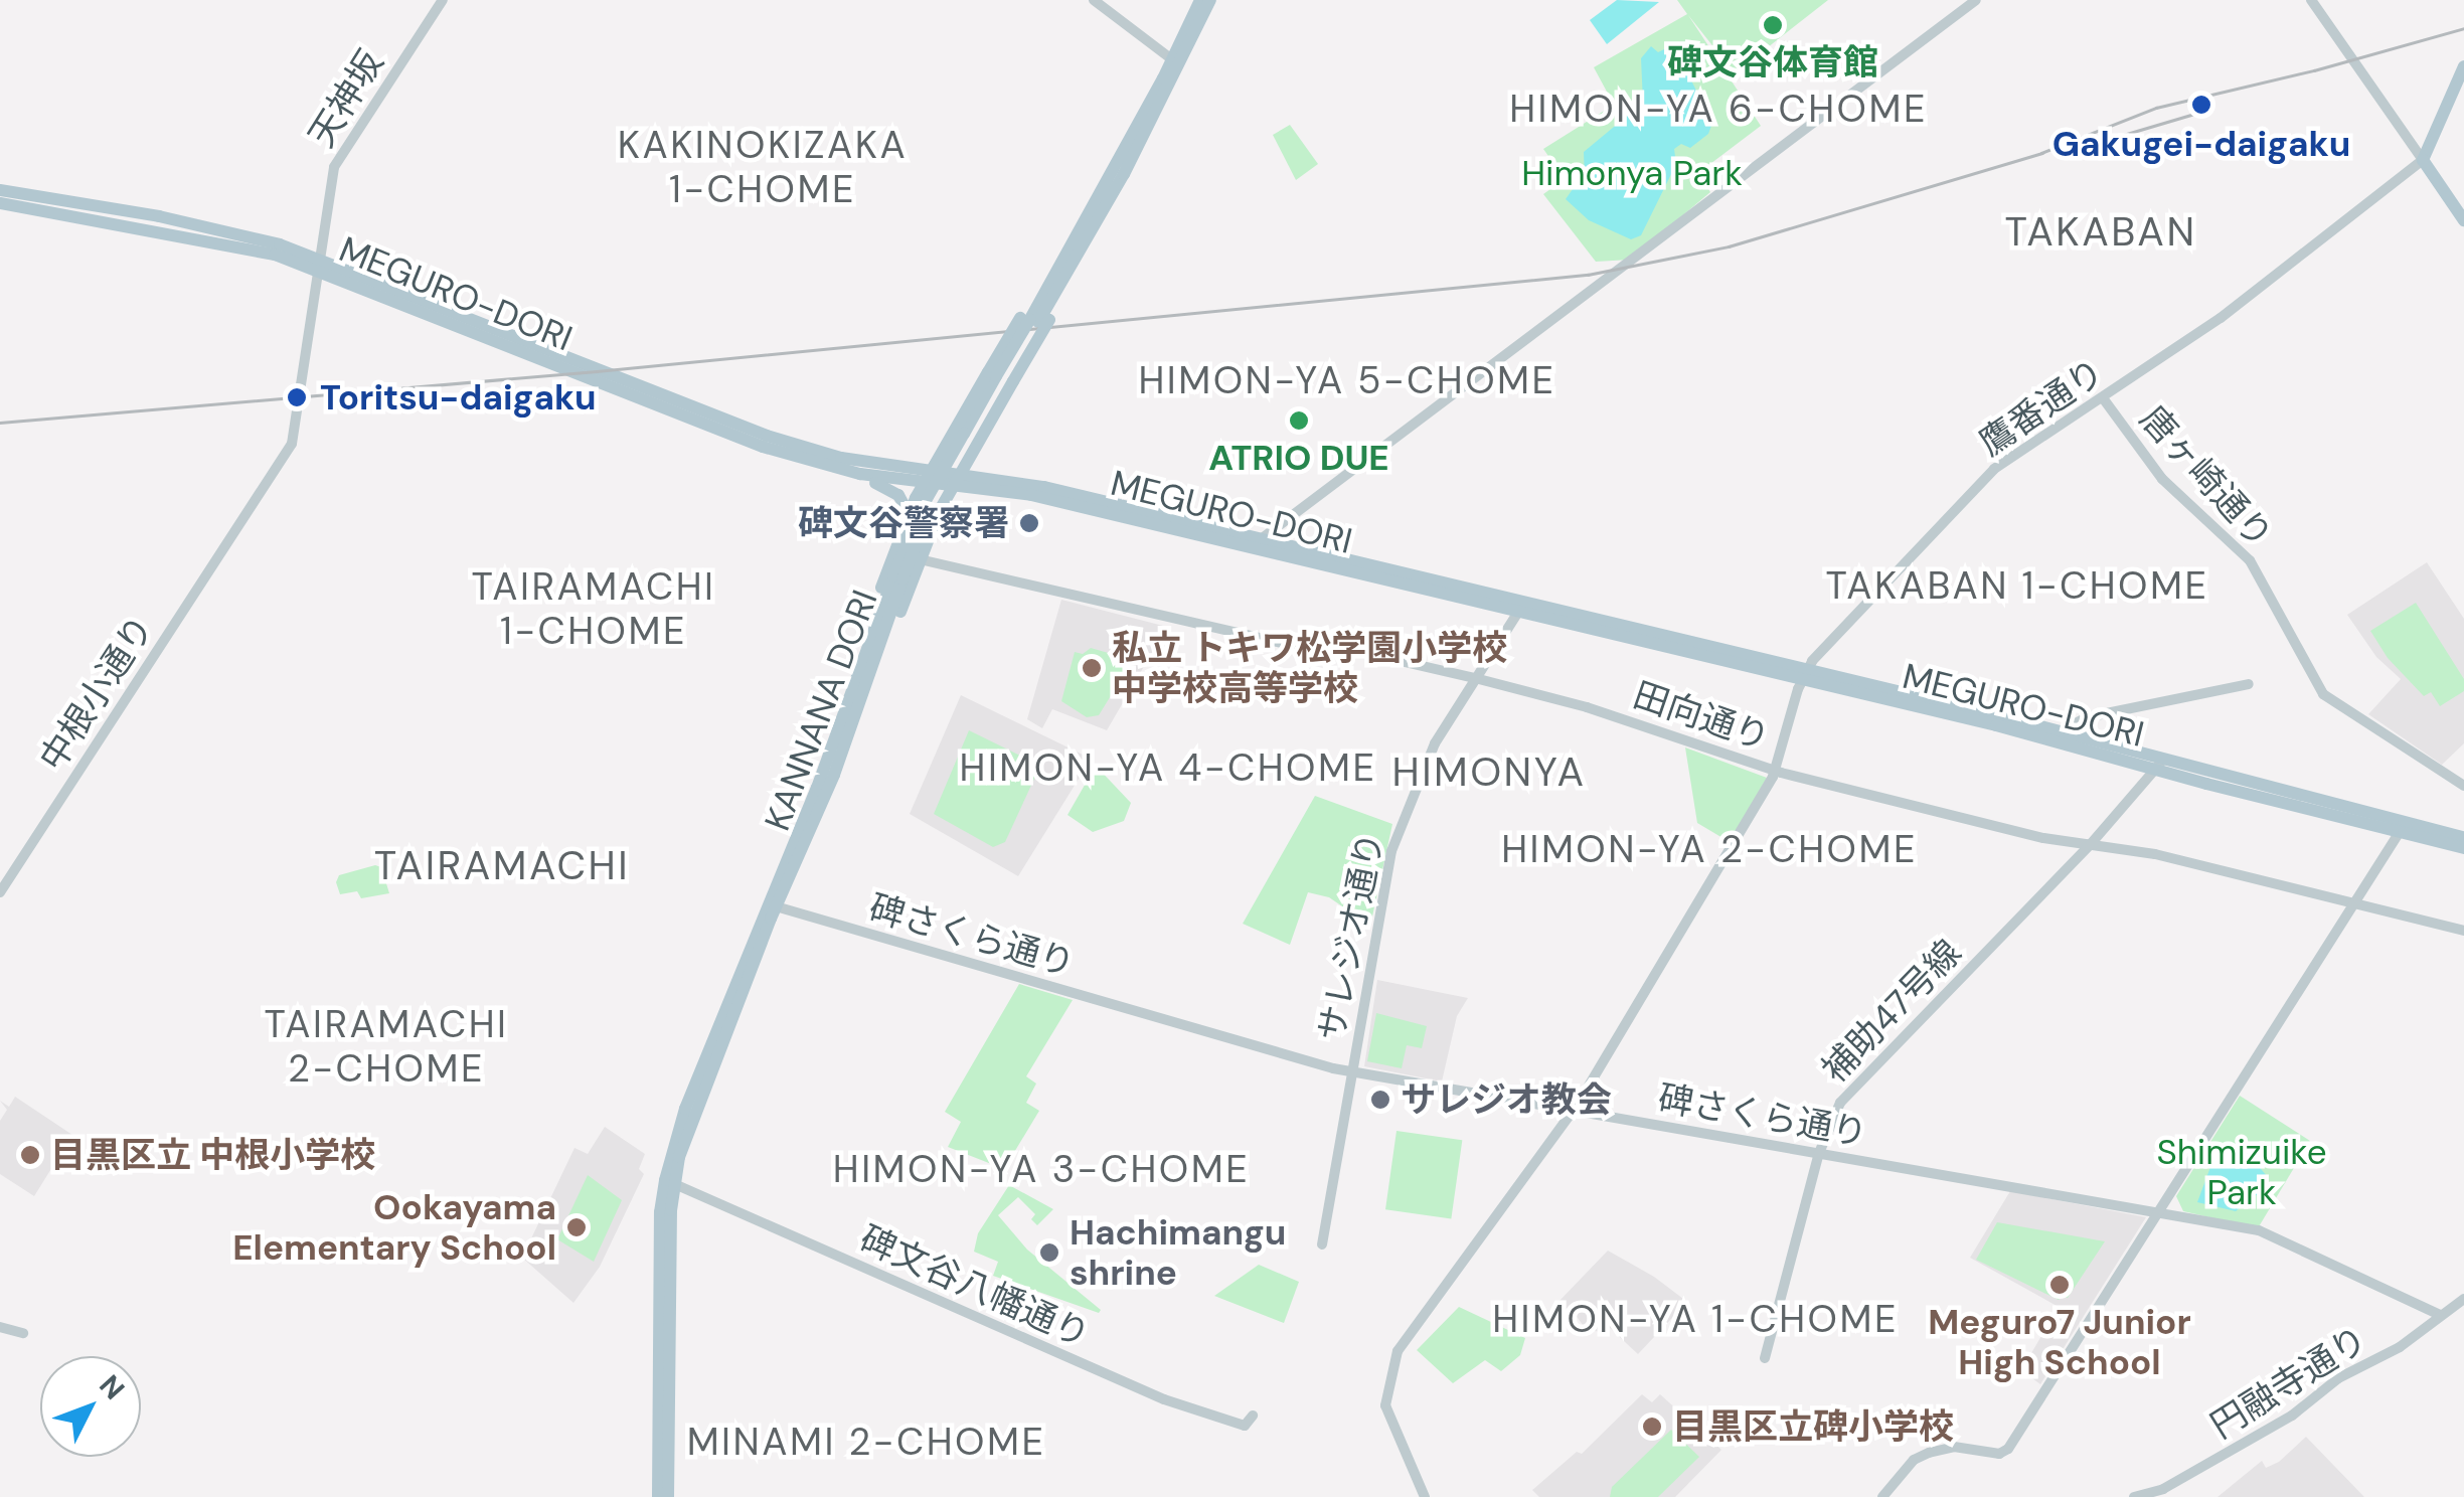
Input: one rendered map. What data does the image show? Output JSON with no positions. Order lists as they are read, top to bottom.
{
  "streets": {
    "main road": ["MEGURO-DORI", "KANNANA DORI"],
    "street": [
      "天神坂",
      "鷹番通り",
      "唐ヶ崎通り",
      "中根小通り",
      "田向通り",
      "碑さくら通り",
      "サレジオ通り",
      "補助47号線",
      "碑文谷八幡通り",
      "円融寺通り"
    ]
  },
  "crossings": [
    ["天神坂", "MEGURO-DORI"],
    ["天神坂", "中根小通り"],
    ["MEGURO-DORI", "鷹番通り"],
    ["MEGURO-DORI", "中根小通り"],
    ["MEGURO-DORI", "サレジオ通り"],
    ["MEGURO-DORI", "補助47号線"],
    ["鷹番通り", "唐ヶ崎通り"],
    ["鷹番通り", "田向通り"],
    ["鷹番通り", "碑さくら通り"],
    ["KANNANA DORI", "碑さくら通り"],
    ["KANNANA DORI", "碑文谷八幡通り"],
    ["田向通り", "サレジオ通り"],
    ["田向通り", "補助47号線"],
    ["碑さくら通り", "サレジオ通り"],
    ["碑さくら通り", "補助47号線"],
    ["碑さくら通り", "円融寺通り"]
  ],
  "districts": [
    "HIMON-YA 6-CHOME",
    "KAKINOKIZAKA 1-CHOME",
    "TAKABAN",
    "HIMON-YA 5-CHOME",
    "TAKABAN 1-CHOME",
    "TAIRAMACHI 1-CHOME",
    "HIMON-YA 4-CHOME",
    "HIMONYA",
    "HIMON-YA 2-CHOME",
    "TAIRAMACHI",
    "TAIRAMACHI 2-CHOME",
    "HIMON-YA 3-CHOME",
    "HIMON-YA 1-CHOME",
    "MINAMI 2-CHOME"
  ],
  "parks": ["Himonya Park", "Shimizuike Park"],
  "places": [
    "碑文谷体育館",
    "Gakugei-daigaku",
    "Toritsu-daigaku",
    "ATRIO DUE",
    "碑文谷警察署",
    "私立 トキワ松学園小学校 中学校高等学校",
    "サレジオ教会",
    "目黒区立 中根小学校",
    "Ookayama Elementary School",
    "Hachimangu shrine",
    "Meguro7 Junior High School",
    "目黒区立碑小学校"
  ],
  "north": "top right"
}
